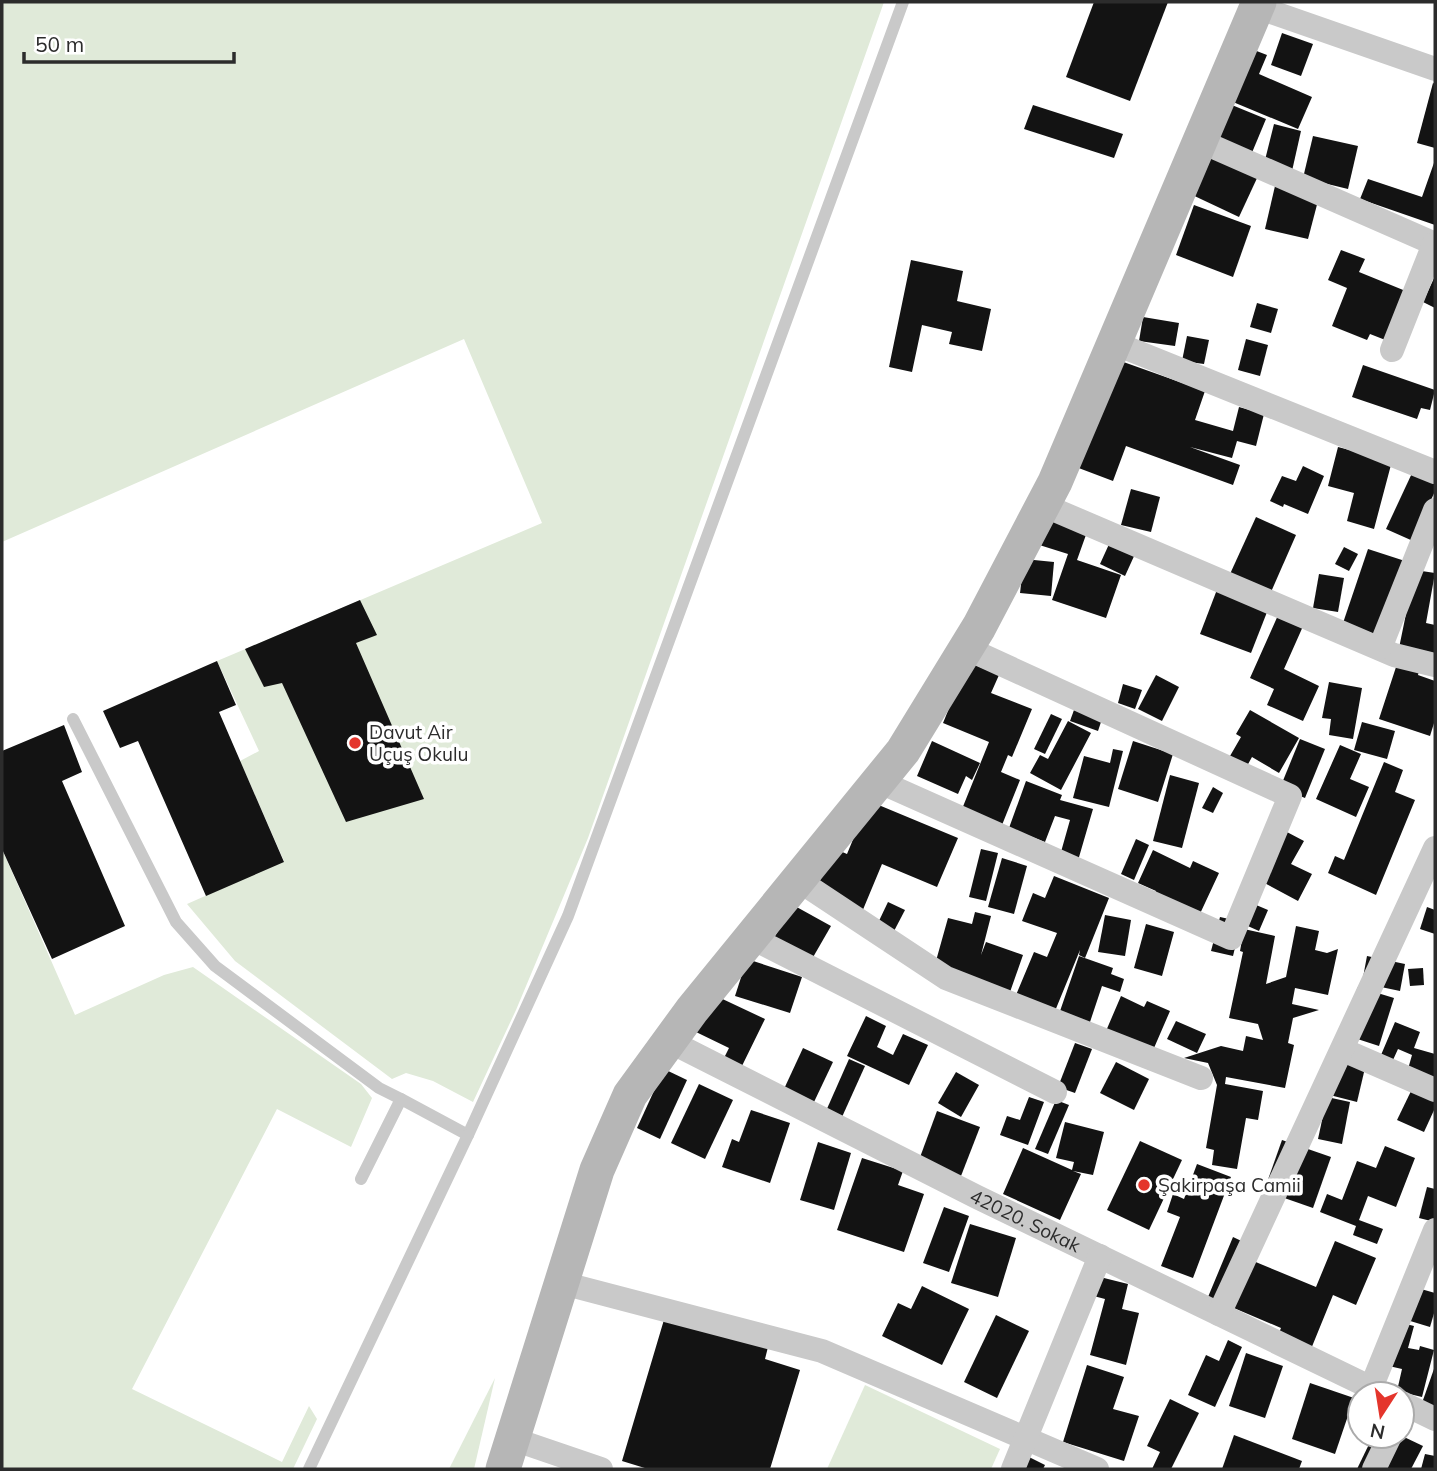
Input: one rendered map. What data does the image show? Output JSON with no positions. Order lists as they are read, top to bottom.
{
  "streets": {
    "street": ["42020. Sokak"]
  },
  "places": ["Davut Air Uçuş Okulu", "Şakirpaşa Camii"],
  "scale_bar": "50 m",
  "north": "bottom"
}
